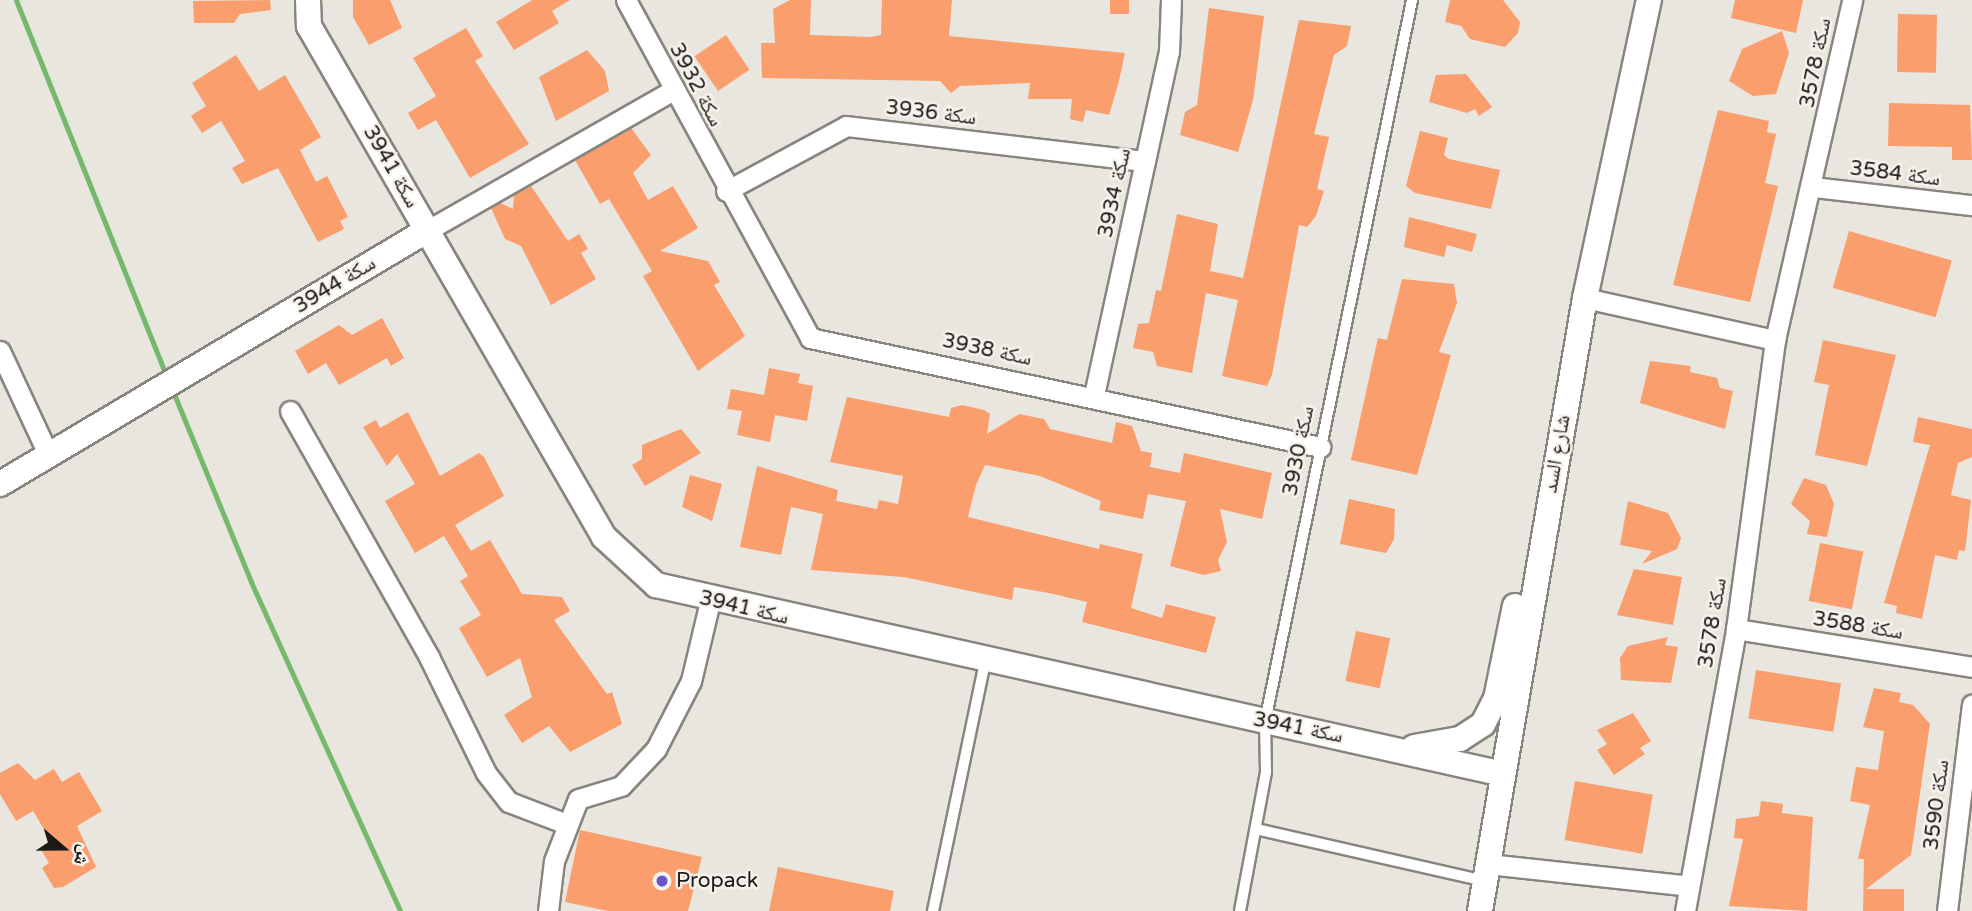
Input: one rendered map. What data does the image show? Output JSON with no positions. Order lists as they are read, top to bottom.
{
  "streets": {
    "street": [
      "سكة 3578",
      "سكة 3932",
      "سكة 3936",
      "سكة 3941",
      "سكة 3584",
      "سكة 3934",
      "سكة 3944",
      "سكة 3938",
      "شارع السد",
      "سكة 3588",
      "سكة 3590"
    ],
    "lane": ["سكة 3930"]
  },
  "crossings": [
    ["سكة 3578", "سكة 3584"],
    ["سكة 3578", "سكة 3588"],
    ["سكة 3932", "سكة 3936"],
    ["سكة 3932", "سكة 3944"],
    ["سكة 3932", "سكة 3938"],
    ["سكة 3936", "سكة 3934"],
    ["سكة 3936", "سكة 3938"],
    ["سكة 3941", "سكة 3944"],
    ["سكة 3941", "سكة 3930"],
    ["سكة 3941", "شارع السد"],
    ["سكة 3934", "سكة 3938"],
    ["سكة 3938", "سكة 3930"]
  ],
  "places": ["Propack"],
  "north": "right"
}
